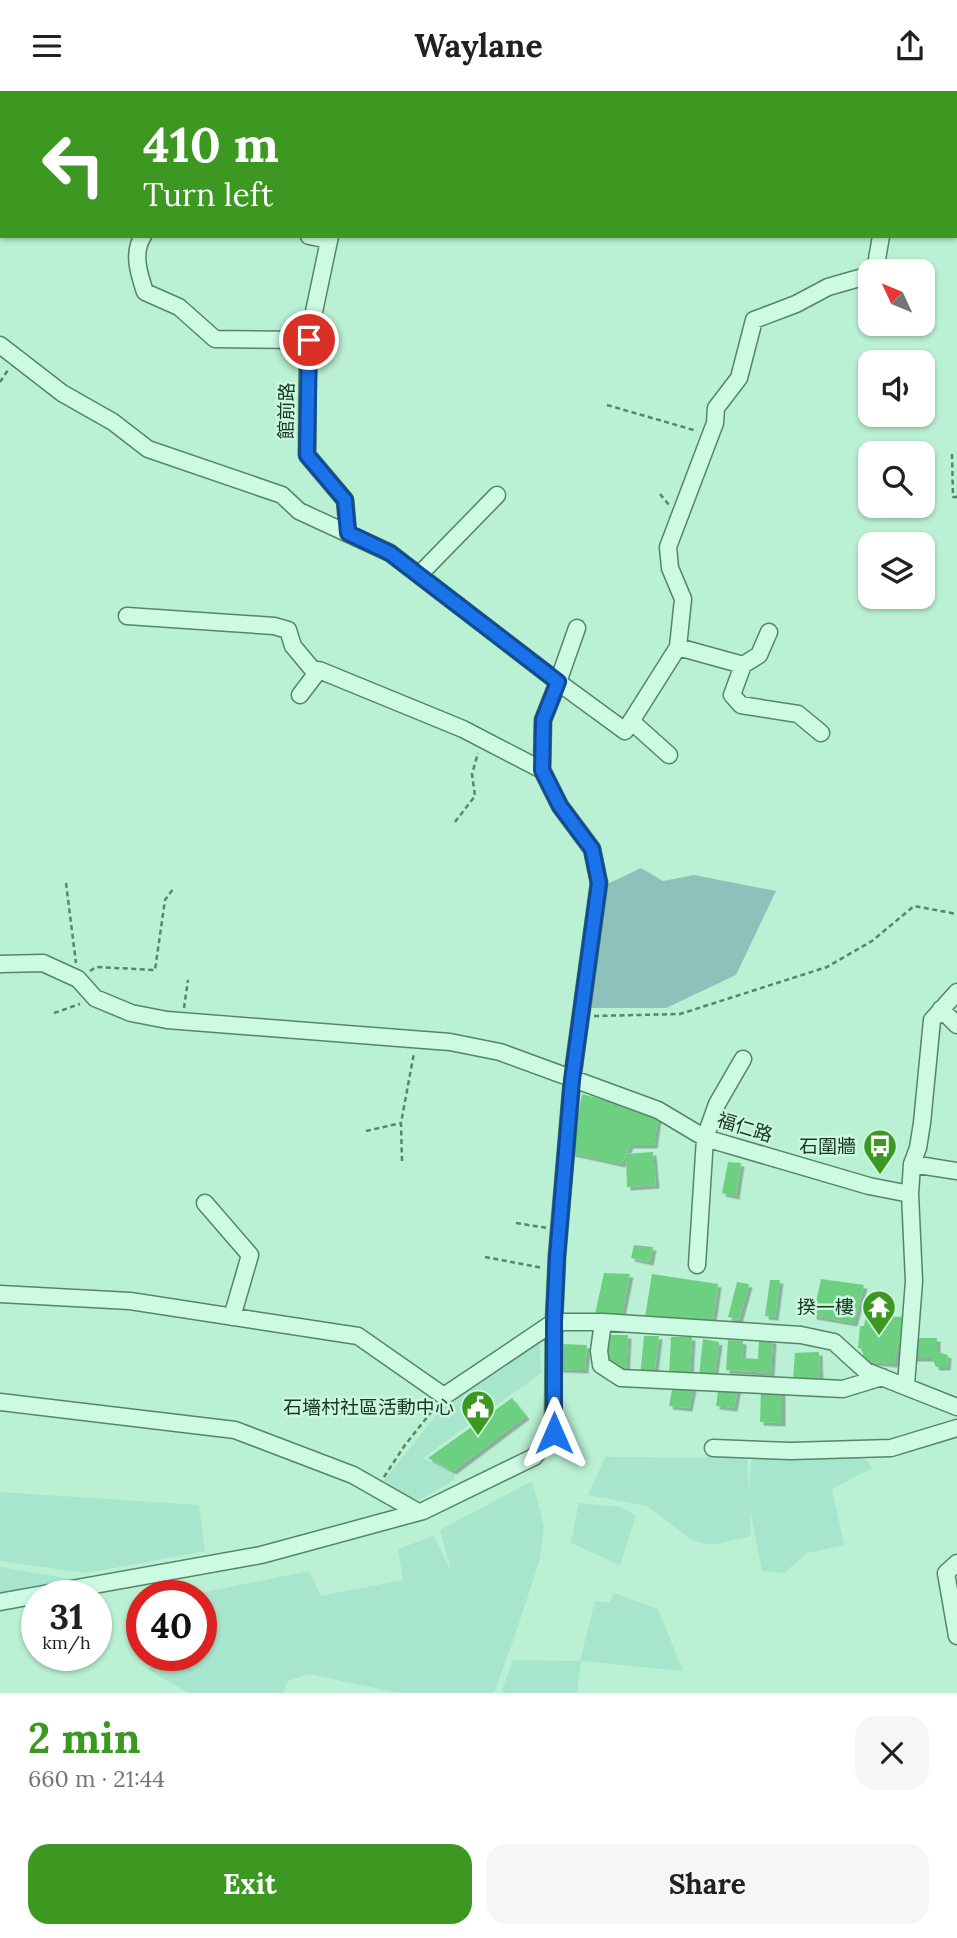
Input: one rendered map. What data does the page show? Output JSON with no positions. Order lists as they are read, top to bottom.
{
  "streets": {
    "street": ["館前路", "福仁路"]
  },
  "places": {
    "bus stop": ["石圍牆"],
    "temple": ["揆一樓"],
    "public building": ["石墻村社區活動中心"]
  },
  "north": "top left",
  "page": {
    "header": "Waylane",
    "turn": ["410 m", "Turn left"],
    "speed": "31 km/h",
    "limit": "40",
    "heading": ["2 min", "660 m · 21:44"],
    "buttons": ["Exit", "Share"]
  }
}
